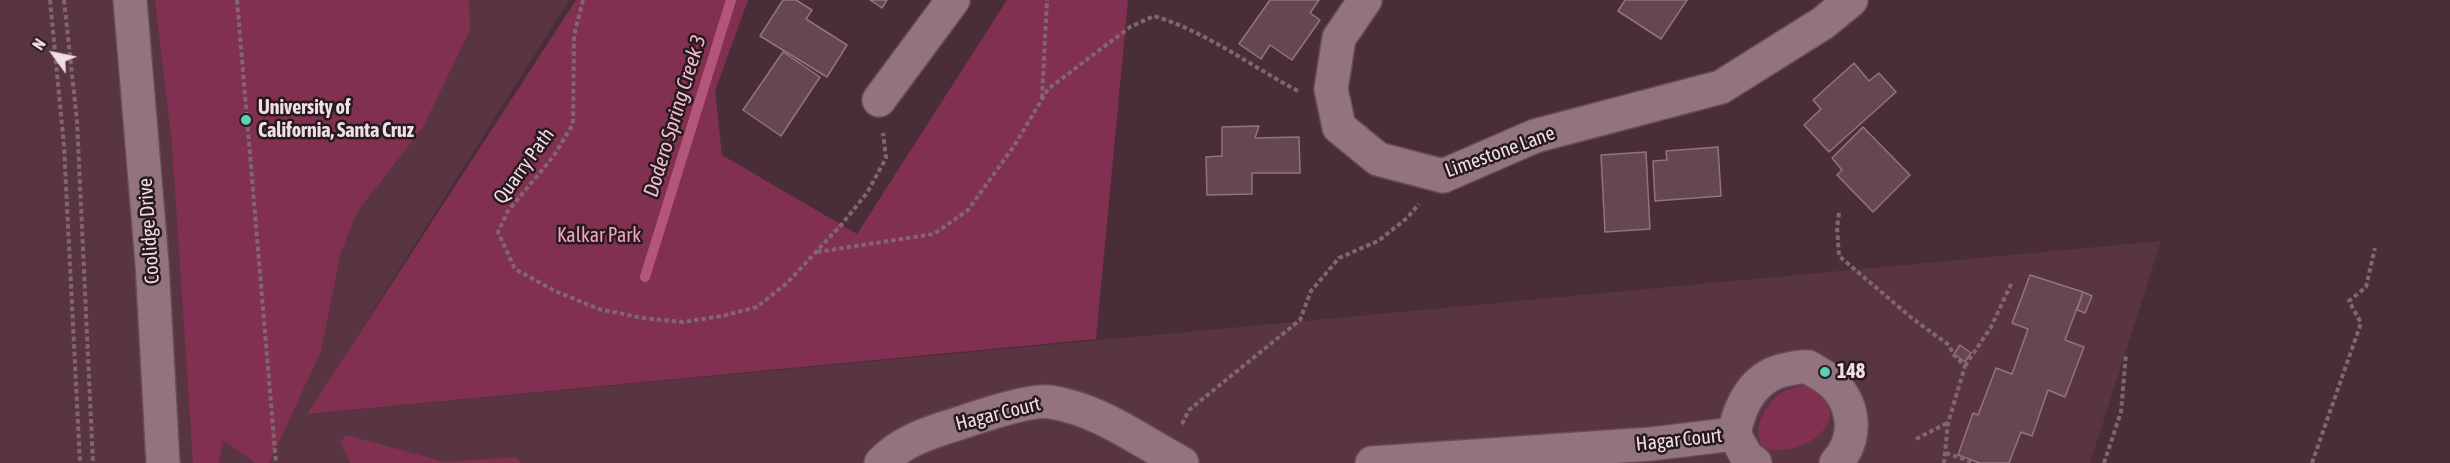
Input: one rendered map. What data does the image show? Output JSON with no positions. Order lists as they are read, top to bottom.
{
  "streets": {
    "street": ["Limestone Lane", "Coolidge Drive", "Hagar Court"],
    "path": ["Quarry Path"]
  },
  "water": ["Dodero Spring Creek 3"],
  "parks": ["Kalkar Park"],
  "places": ["University of California, Santa Cruz", "148"],
  "north": "top left"
}
